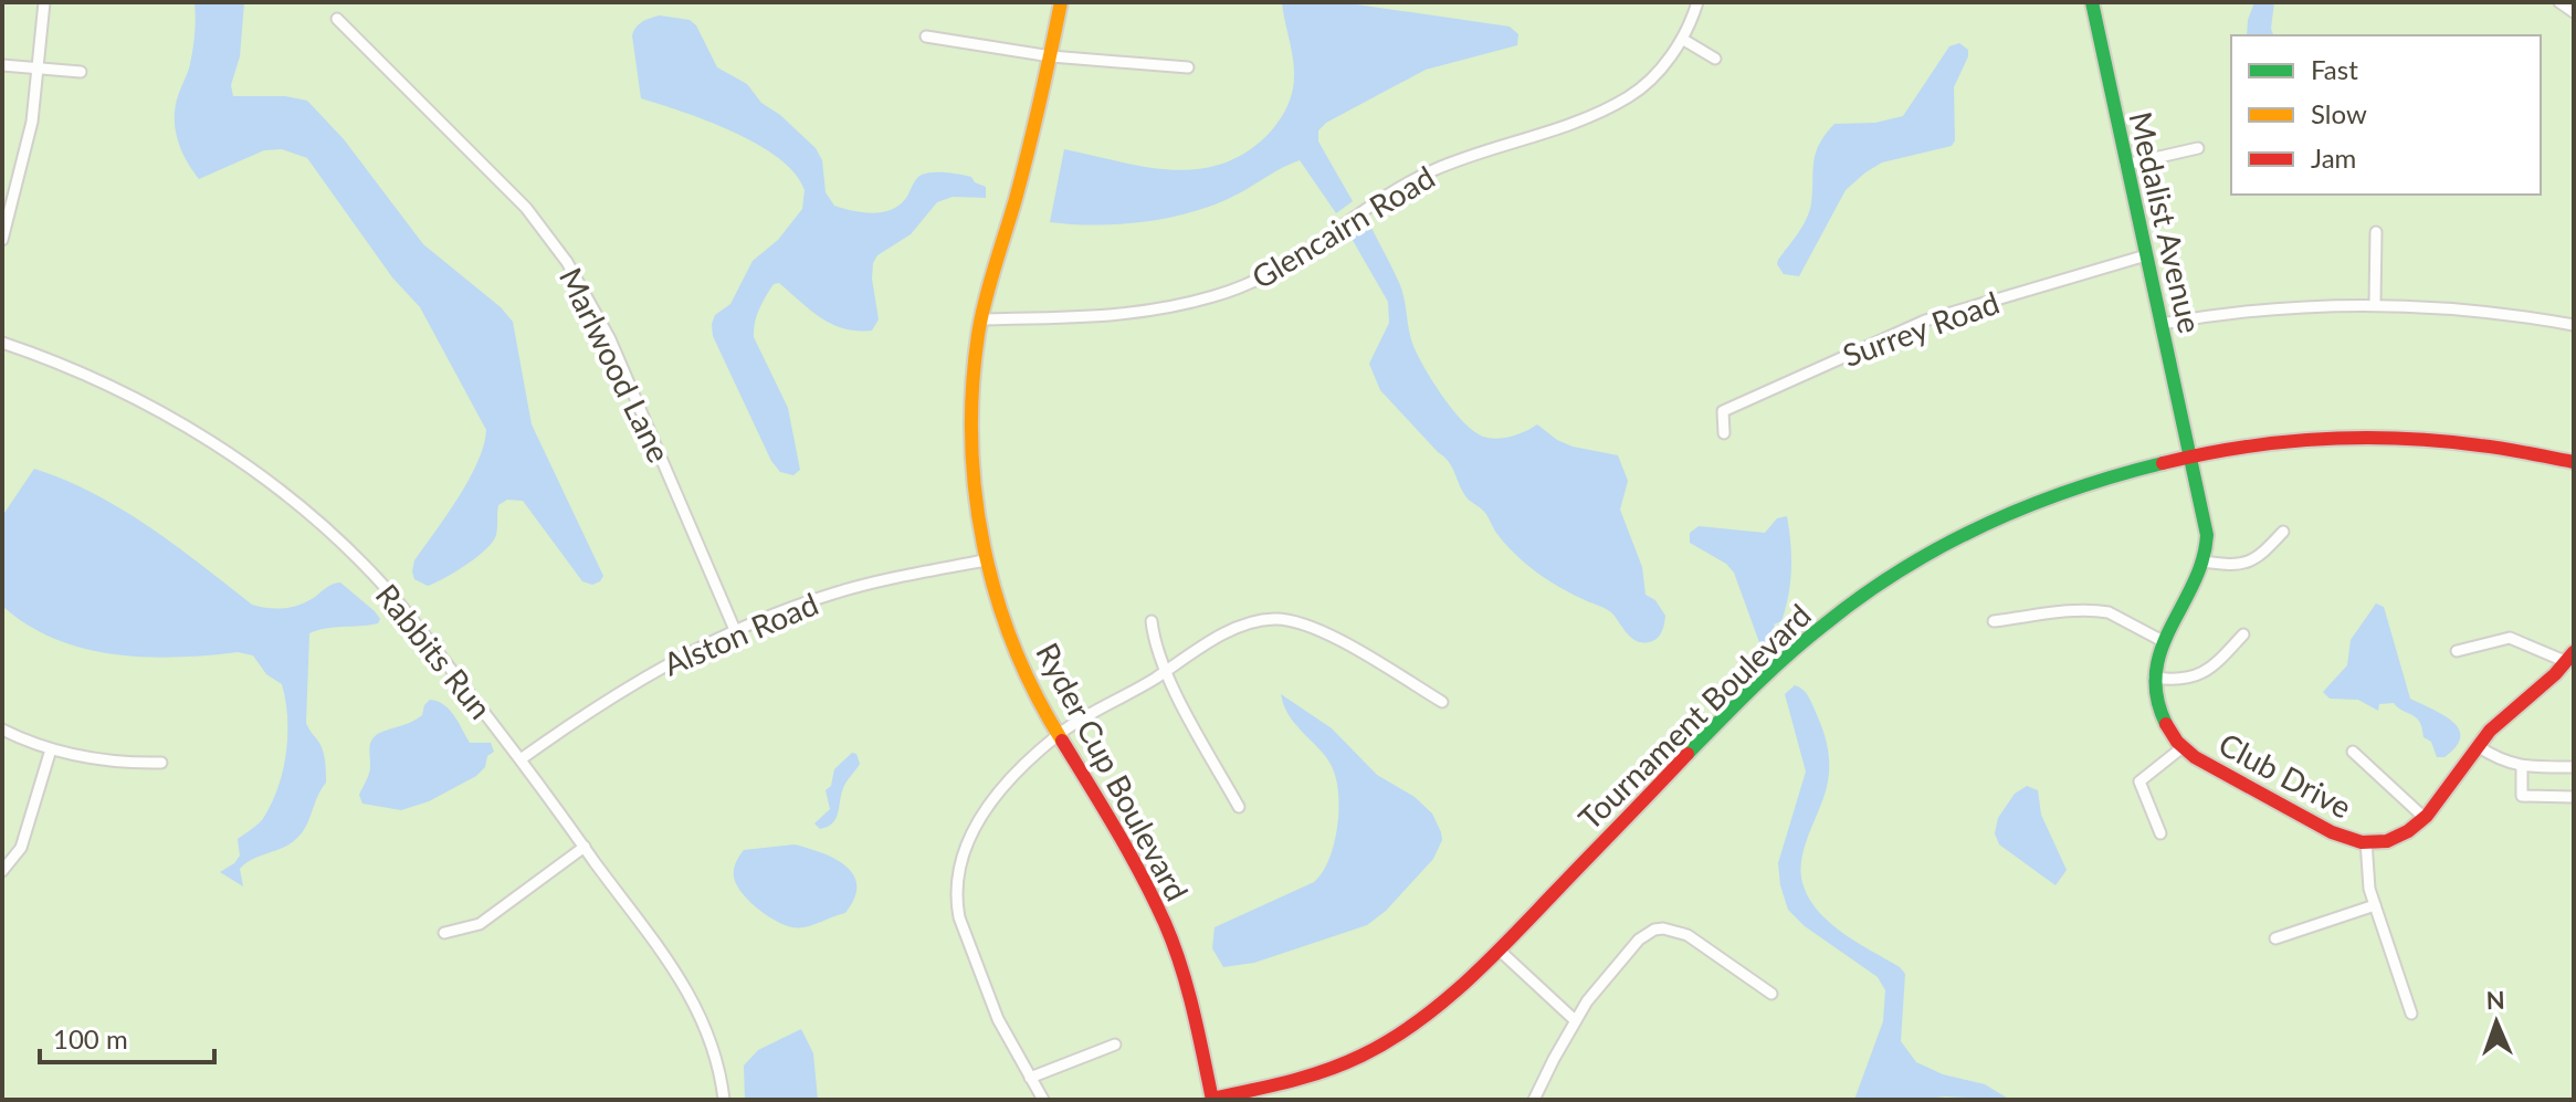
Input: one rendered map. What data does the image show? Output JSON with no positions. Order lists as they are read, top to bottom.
{
  "streets": {
    "street": [
      "Medalist Avenue",
      "Glencairn Road",
      "Surrey Road",
      "Marlwood Lane",
      "Alston Road",
      "Rabbits Run",
      "Tournament Boulevard",
      "Ryder Cup Boulevard",
      "Club Drive"
    ]
  },
  "crossings": [
    ["Medalist Avenue", "Surrey Road"],
    ["Medalist Avenue", "Tournament Boulevard"],
    ["Medalist Avenue", "Club Drive"],
    ["Glencairn Road", "Ryder Cup Boulevard"],
    ["Marlwood Lane", "Alston Road"],
    ["Alston Road", "Rabbits Run"],
    ["Alston Road", "Ryder Cup Boulevard"],
    ["Tournament Boulevard", "Ryder Cup Boulevard"],
    ["Tournament Boulevard", "Club Drive"]
  ],
  "legend": ["Fast", "Slow", "Jam"],
  "scale_bar": "100 m",
  "north": "top"
}
